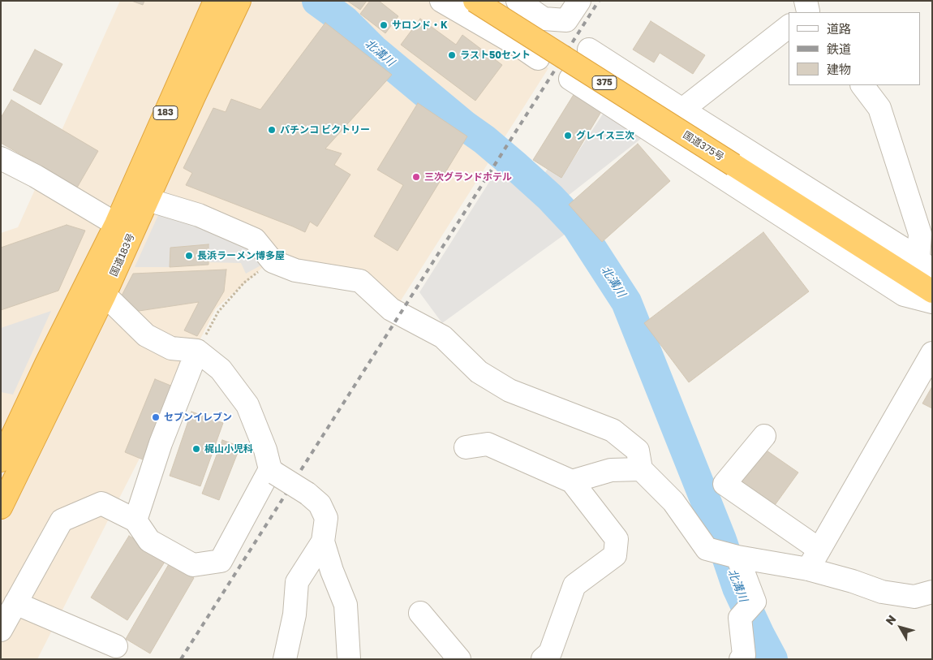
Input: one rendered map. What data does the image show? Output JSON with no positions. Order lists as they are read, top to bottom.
{
  "streets": {
    "highway": [
      "375",
      "183",
      "国道375号",
      "国道183号"
    ]
  },
  "water": ["北溝川"],
  "places": [
    "サロンド・K",
    "ラスト50セント",
    "パチンコ ビクトリー",
    "グレイス三次",
    "三次グランドホテル",
    "長浜ラーメン博多屋",
    "セブンイレブン",
    "梶山小児科"
  ],
  "legend": ["道路", "鉄道", "建物"],
  "north": "top left"
}
